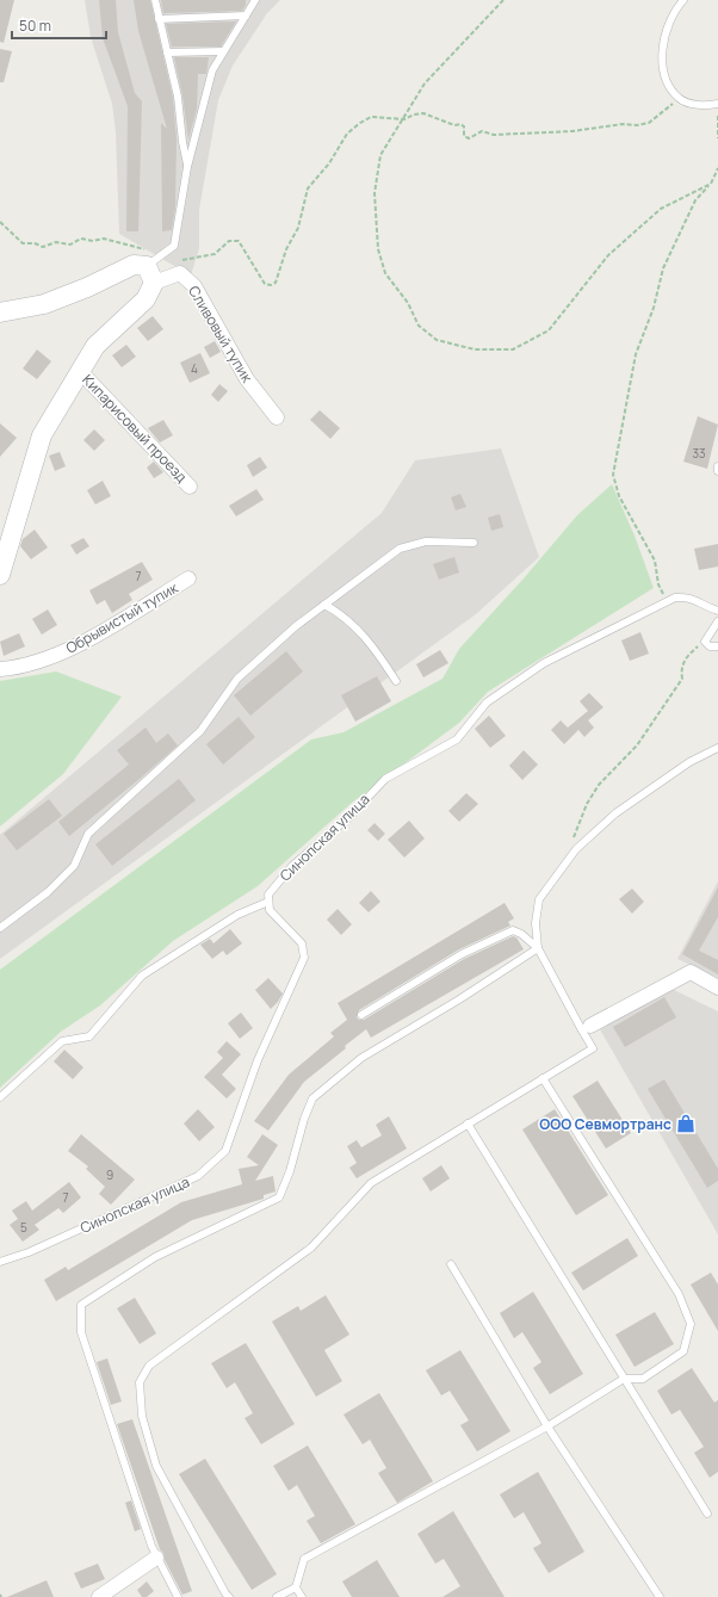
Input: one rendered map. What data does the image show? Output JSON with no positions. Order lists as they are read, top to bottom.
{
  "streets": {
    "street": ["Сливовый тупик", "Кипарисовый проезд", "Обрывистый тупик"],
    "lane": ["Синопская улица"]
  },
  "places": {
    "shop": ["ООО Севмортранс"]
  },
  "house_numbers": [
    "4",
    "33",
    "7",
    "9",
    "7",
    "5"
  ],
  "scale_bar": "50 m"
}
